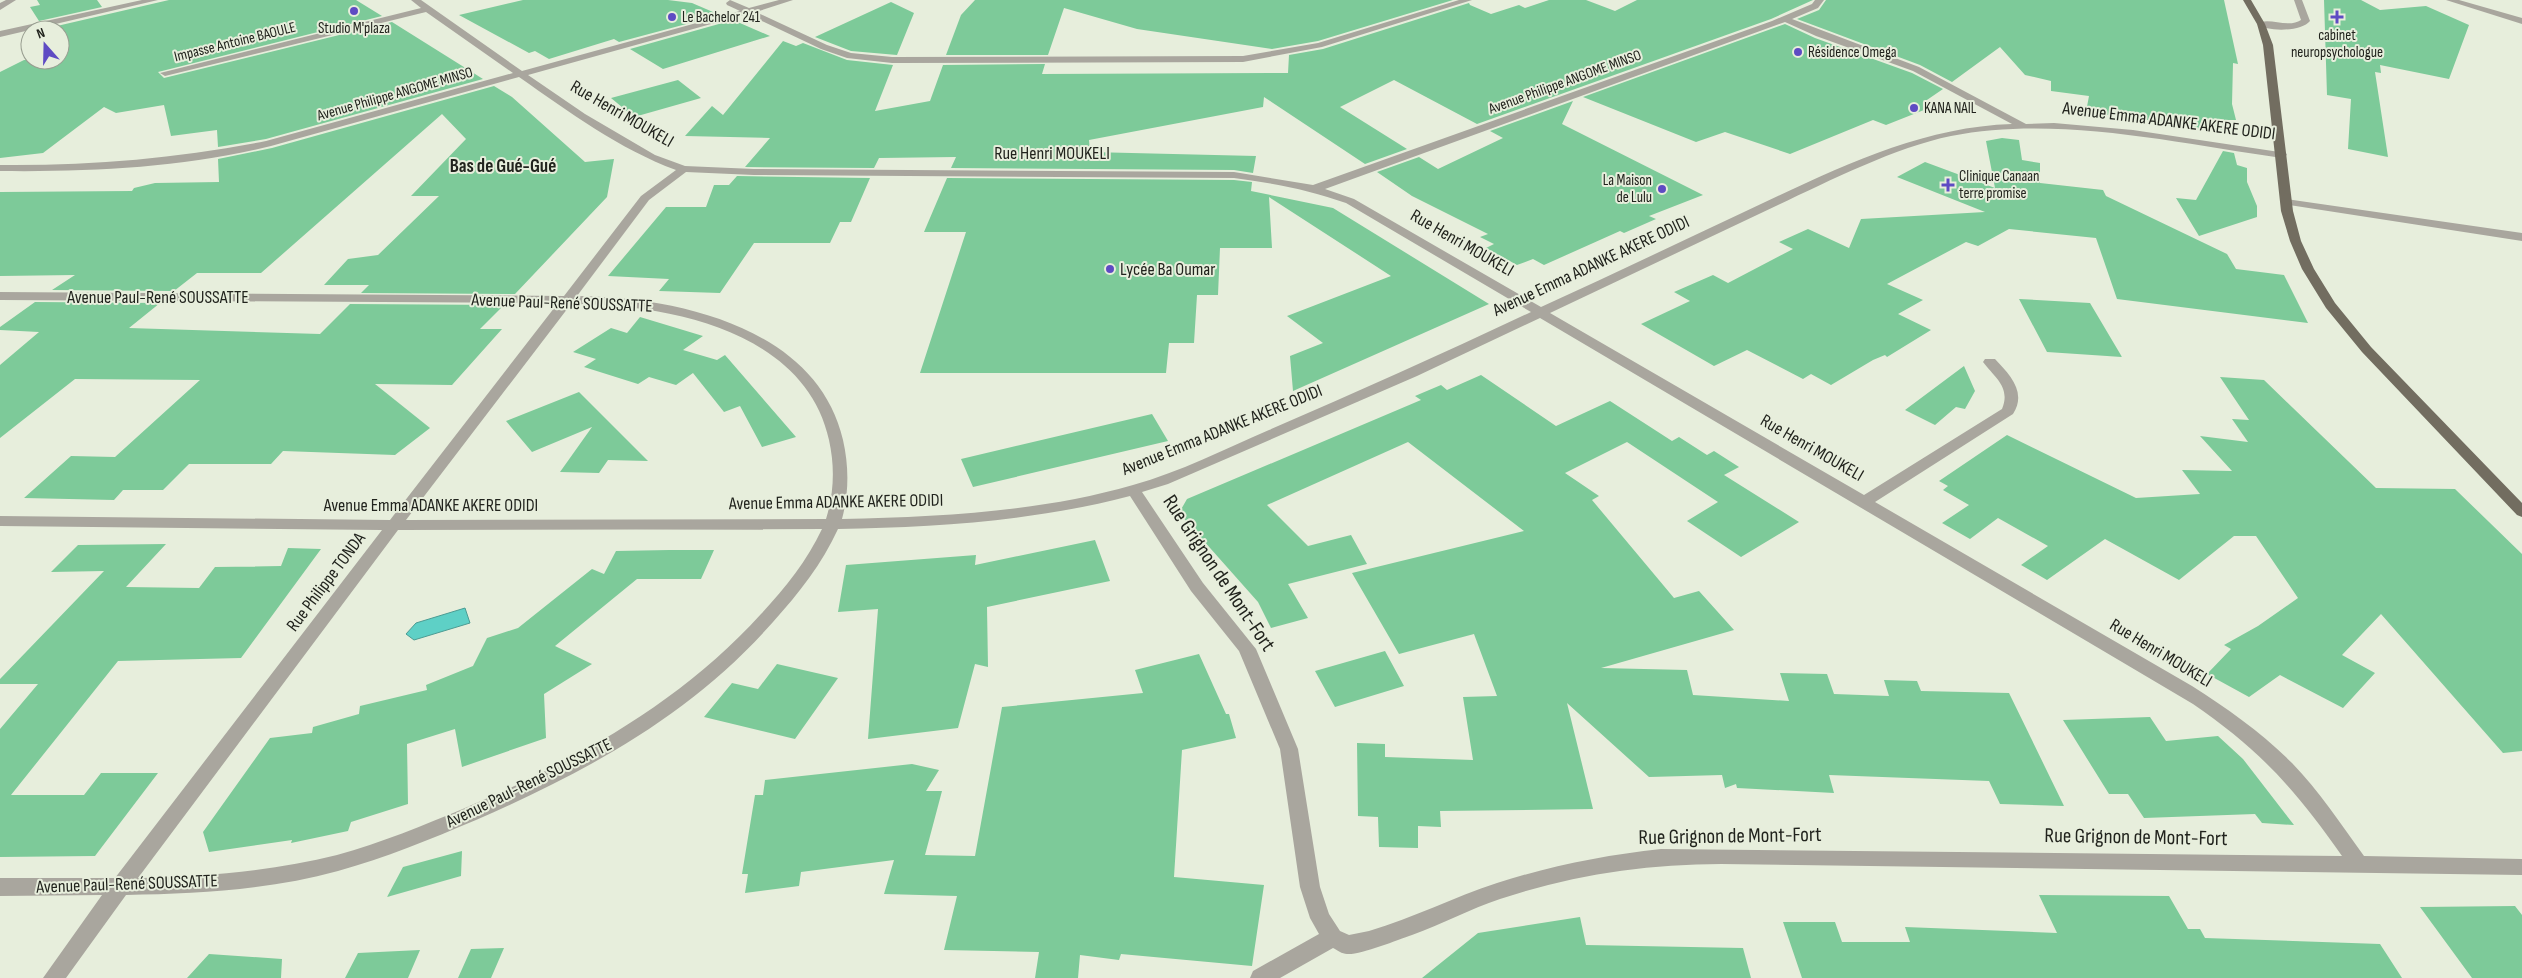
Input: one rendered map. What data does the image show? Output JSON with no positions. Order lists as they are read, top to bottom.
{
  "streets": {
    "street": [
      "Impasse Antoine BAOULE",
      "Avenue Philippe ANGOME MINSO",
      "Rue Henri MOUKELI",
      "Avenue Emma ADANKE AKERE ODIDI",
      "Avenue Paul-René SOUSSATTE",
      "Rue Grignon de Mont-Fort",
      "Rue Philippe TONDA"
    ]
  },
  "crossings": [
    ["Impasse Antoine BAOULE", "Rue Henri MOUKELI"],
    ["Avenue Philippe ANGOME MINSO", "Rue Henri MOUKELI"],
    ["Rue Henri MOUKELI", "Avenue Emma ADANKE AKERE ODIDI"],
    ["Rue Henri MOUKELI", "Rue Grignon de Mont-Fort"],
    ["Rue Henri MOUKELI", "Rue Philippe TONDA"],
    ["Avenue Emma ADANKE AKERE ODIDI", "Avenue Paul-René SOUSSATTE"],
    ["Avenue Emma ADANKE AKERE ODIDI", "Rue Grignon de Mont-Fort"],
    ["Avenue Emma ADANKE AKERE ODIDI", "Rue Philippe TONDA"],
    ["Avenue Paul-René SOUSSATTE", "Rue Philippe TONDA"]
  ],
  "districts": ["Bas de Gué-Gué"],
  "places": {
    "other": [
      "Studio M'plaza",
      "Le Bachelor 241",
      "Résidence Omega",
      "KANA NAIL",
      "La Maison de Lulu",
      "Lycée Ba Oumar"
    ],
    "health": ["cabinet neuropsychologue", "Clinique Canaan terre promise"]
  },
  "north": "top"
}
